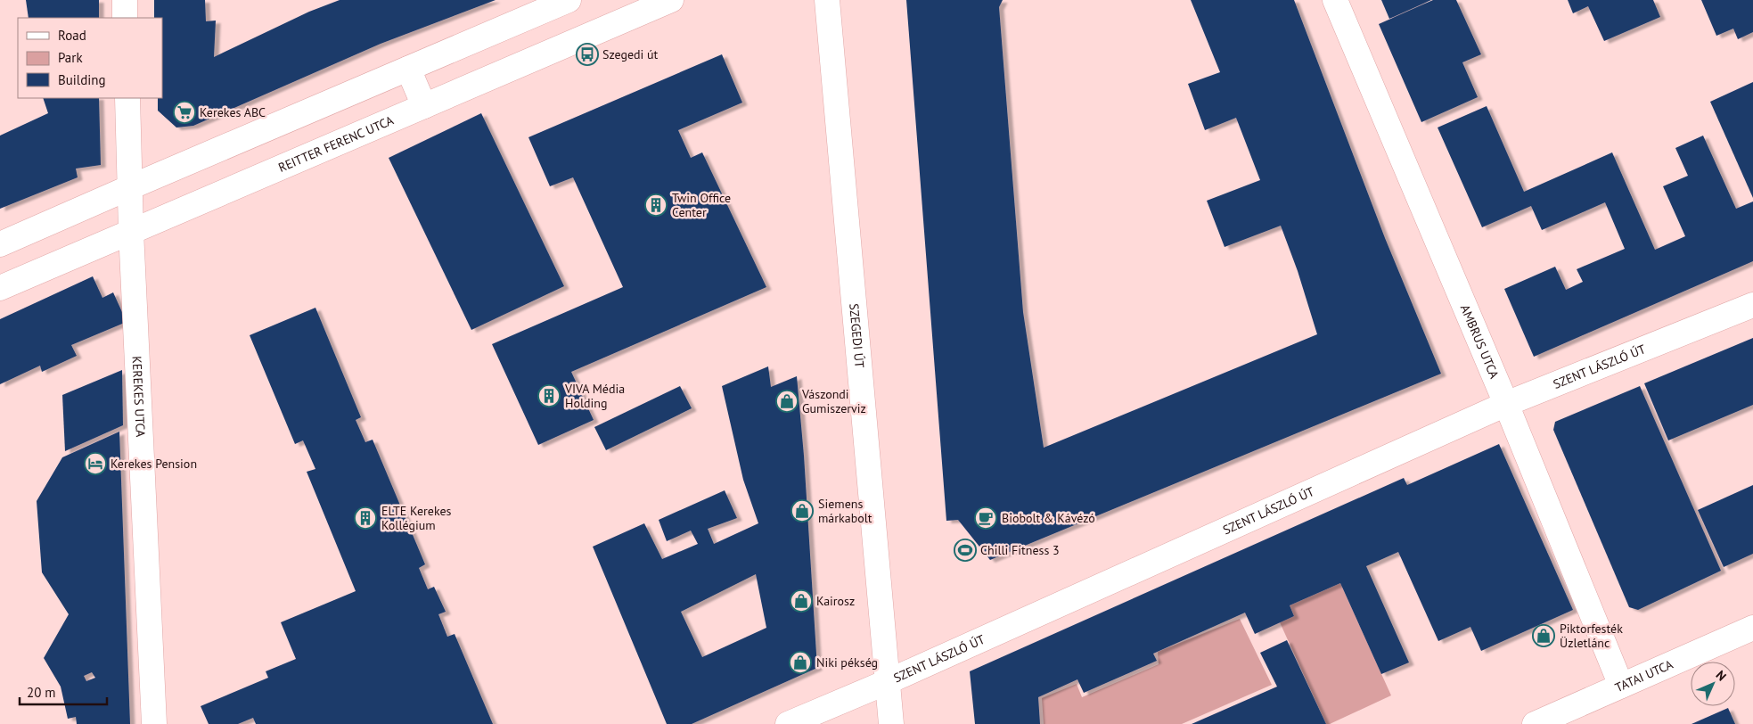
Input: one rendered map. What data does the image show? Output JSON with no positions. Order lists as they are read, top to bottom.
{
  "streets": {
    "street": [
      "REITTER FERENC UTCA",
      "SZEGEDI ÚT",
      "AMBRUS UTCA",
      "SZENT LÁSZLÓ ÚT",
      "KEREKES UTCA",
      "TATAI UTCA"
    ]
  },
  "crossings": [
    ["REITTER FERENC UTCA", "KEREKES UTCA"],
    ["SZEGEDI ÚT", "SZENT LÁSZLÓ ÚT"],
    ["AMBRUS UTCA", "SZENT LÁSZLÓ ÚT"],
    ["AMBRUS UTCA", "TATAI UTCA"]
  ],
  "places": {
    "bus stop": ["Szegedi út"],
    "supermarket": ["Kerekes ABC"],
    "building": ["Twin Office Center", "VIVA Média Holding", "ELTE Kerekes Kollégium"],
    "shop": [
      "Vászondi Gumiszerviz",
      "Siemens márkabolt",
      "Kairosz",
      "Piktorfesték Üzletlánc",
      "Niki pékség"
    ],
    "hotel": ["Kerekes Pension"],
    "cafe": ["Biobolt & Kávézó"],
    "sports": ["Chilli Fitness 3"]
  },
  "legend": ["Road", "Park", "Building"],
  "scale_bar": "20 m",
  "north": "top right"
}
